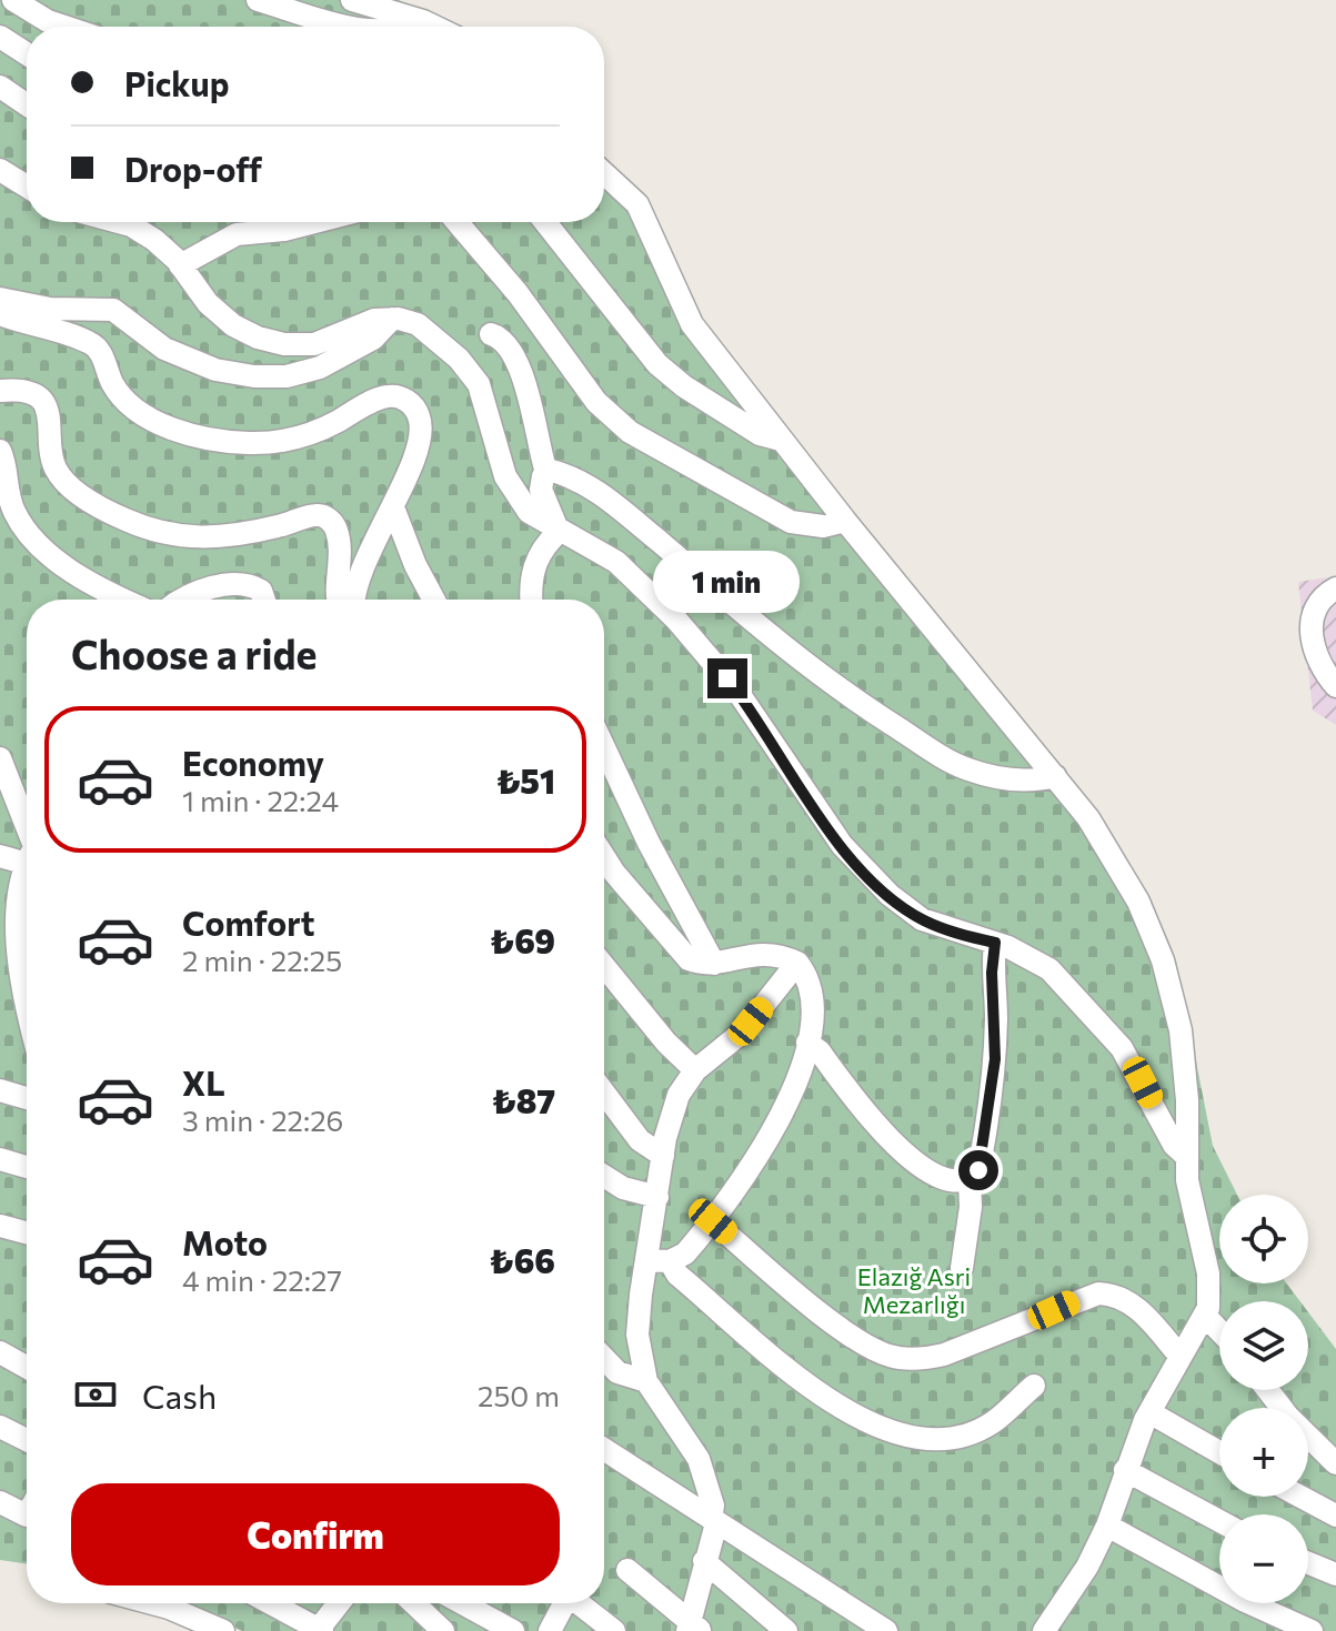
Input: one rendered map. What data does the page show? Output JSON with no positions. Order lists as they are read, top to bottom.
{
  "parks": ["Elazığ Asri Mezarlığı"],
  "page": {
    "banner": ["Pickup", "Drop-off"],
    "bubble": "1 min",
    "heading": "Choose a ride",
    "list": [
      {
        "name": "Economy",
        "note": "1 min · 22:24",
        "value": "₺51"
      },
      {
        "name": "Comfort",
        "note": "2 min · 22:25",
        "value": "₺69"
      },
      {
        "name": "XL",
        "note": "3 min · 22:26",
        "value": "₺87"
      },
      {
        "name": "Moto",
        "note": "4 min · 22:27",
        "value": "₺66"
      }
    ],
    "map_buttons": ["+", "−"],
    "pay": ["Cash", "250 m"],
    "buttons": "Confirm"
  }
}
